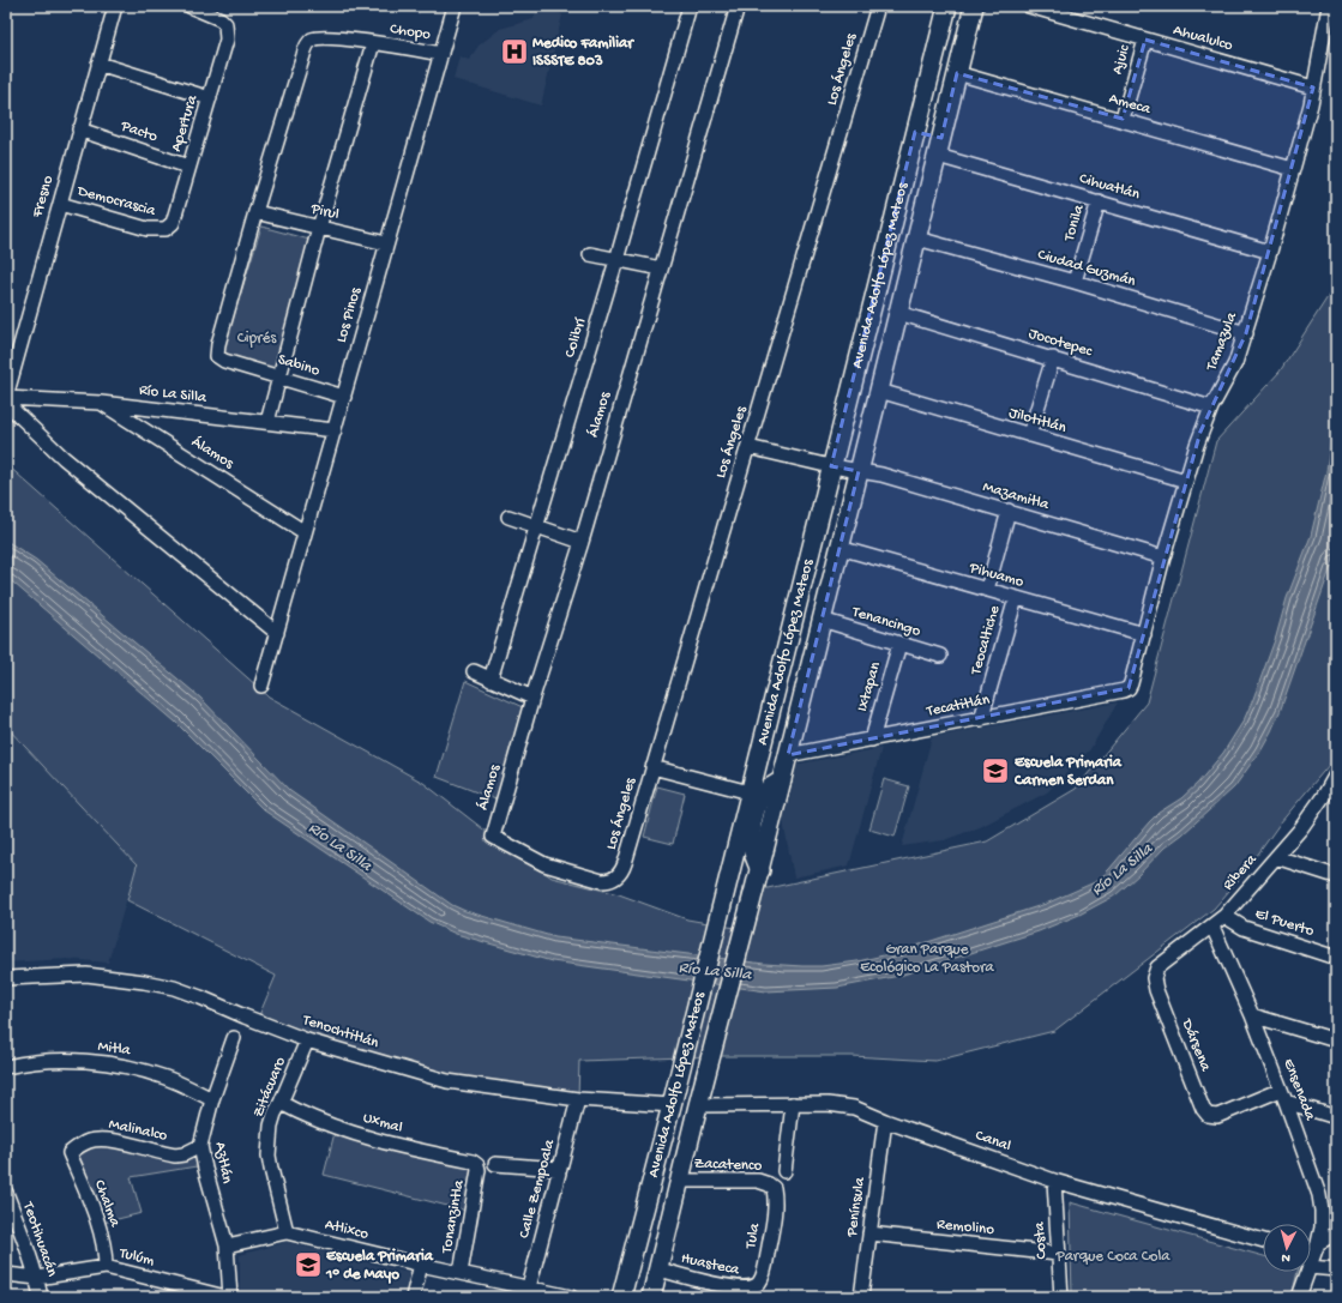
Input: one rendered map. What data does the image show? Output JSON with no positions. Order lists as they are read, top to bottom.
{
  "streets": {
    "main road": ["Avenida Adolfo López Mateos"],
    "street": [
      "Chopo",
      "Ahualulco",
      "Ajuic",
      "Los Ángeles",
      "Ameca",
      "Apertura",
      "Pacto",
      "Cihuatlán",
      "Fresno",
      "Democrascia",
      "Pirul",
      "Tonila",
      "Ciudad Guzmán",
      "Los Pinos",
      "Colibrí",
      "Tamazula",
      "Jocotepec",
      "Sabino",
      "Río La Silla",
      "Álamos",
      "Jilotitlán",
      "Mazamitla",
      "Pihuamo",
      "Tenancingo",
      "Teocaltiche",
      "Ixtapan",
      "Tecatitlán",
      "Ribera",
      "El Puerto",
      "Tenochtitlán",
      "Dársena",
      "Mitla",
      "Zitácuaro",
      "Ensenada",
      "Uxmal",
      "Malinalco",
      "Canal",
      "Aztlán",
      "Zacatenco",
      "Calle Zempoala",
      "Chalma",
      "Península",
      "Tonanzintla",
      "Remolino",
      "Atlixco",
      "Tula",
      "Teotihuacán",
      "Costa",
      "Tulúm",
      "Huasteca"
    ]
  },
  "crossings": [
    ["Chopo", "Los Pinos"],
    ["Ahualulco", "Ajuic"],
    ["Ahualulco", "Tamazula"],
    ["Ajuic", "Ameca"],
    ["Los Ángeles", "Álamos"],
    ["Los Ángeles", "Mazamitla"],
    ["Ameca", "Avenida Adolfo López Mateos"],
    ["Ameca", "Tamazula"],
    ["Apertura", "Pacto"],
    ["Apertura", "Democrascia"],
    ["Pacto", "Fresno"],
    ["Cihuatlán", "Tonila"],
    ["Cihuatlán", "Avenida Adolfo López Mateos"],
    ["Cihuatlán", "Tamazula"],
    ["Fresno", "Democrascia"],
    ["Fresno", "Río La Silla"],
    ["Pirul", "Los Pinos"],
    ["Pirul", "Sabino"],
    ["Tonila", "Ciudad Guzmán"],
    ["Ciudad Guzmán", "Avenida Adolfo López Mateos"],
    ["Ciudad Guzmán", "Tamazula"],
    ["Avenida Adolfo López Mateos", "Jocotepec"],
    ["Avenida Adolfo López Mateos", "Jilotitlán"],
    ["Avenida Adolfo López Mateos", "Mazamitla"],
    ["Avenida Adolfo López Mateos", "Pihuamo"],
    ["Avenida Adolfo López Mateos", "Tenancingo"],
    ["Avenida Adolfo López Mateos", "Tecatitlán"],
    ["Avenida Adolfo López Mateos", "Tenochtitlán"],
    ["Avenida Adolfo López Mateos", "Canal"],
    ["Avenida Adolfo López Mateos", "Zacatenco"],
    ["Avenida Adolfo López Mateos", "Huasteca"],
    ["Los Pinos", "Sabino"],
    ["Los Pinos", "Río La Silla"],
    ["Los Pinos", "Álamos"],
    ["Tamazula", "Jocotepec"],
    ["Tamazula", "Jilotitlán"],
    ["Tamazula", "Mazamitla"],
    ["Tamazula", "Pihuamo"],
    ["Tamazula", "Tecatitlán"],
    ["Río La Silla", "Álamos"],
    ["Pihuamo", "Teocaltiche"],
    ["Tenancingo", "Ixtapan"],
    ["Teocaltiche", "Tecatitlán"],
    ["Ixtapan", "Tecatitlán"],
    ["Ribera", "El Puerto"],
    ["Ribera", "Dársena"],
    ["Ribera", "Ensenada"],
    ["Tenochtitlán", "Zitácuaro"],
    ["Tenochtitlán", "Calle Zempoala"],
    ["Dársena", "Ensenada"],
    ["Mitla", "Aztlán"],
    ["Zitácuaro", "Uxmal"],
    ["Zitácuaro", "Atlixco"],
    ["Uxmal", "Tonanzintla"],
    ["Malinalco", "Aztlán"],
    ["Malinalco", "Chalma"],
    ["Canal", "Península"],
    ["Canal", "Costa"],
    ["Aztlán", "Atlixco"],
    ["Zacatenco", "Tula"],
    ["Calle Zempoala", "Atlixco"],
    ["Chalma", "Tulúm"],
    ["Península", "Remolino"],
    ["Tonanzintla", "Atlixco"],
    ["Remolino", "Costa"],
    ["Tula", "Huasteca"],
    ["Teotihuacán", "Tulúm"]
  ],
  "water": ["Río La Silla"],
  "parks": ["Ciprés", "Gran Parque Ecológico La Pastora", "Parque Coca Cola"],
  "places": {
    "hospital": ["Medico Familiar ISSSTE 803"],
    "school or university": ["Escuela Primaria Carmen Serdan", "Escuela Primaria 1° de Mayo"]
  },
  "north": "bottom"
}
